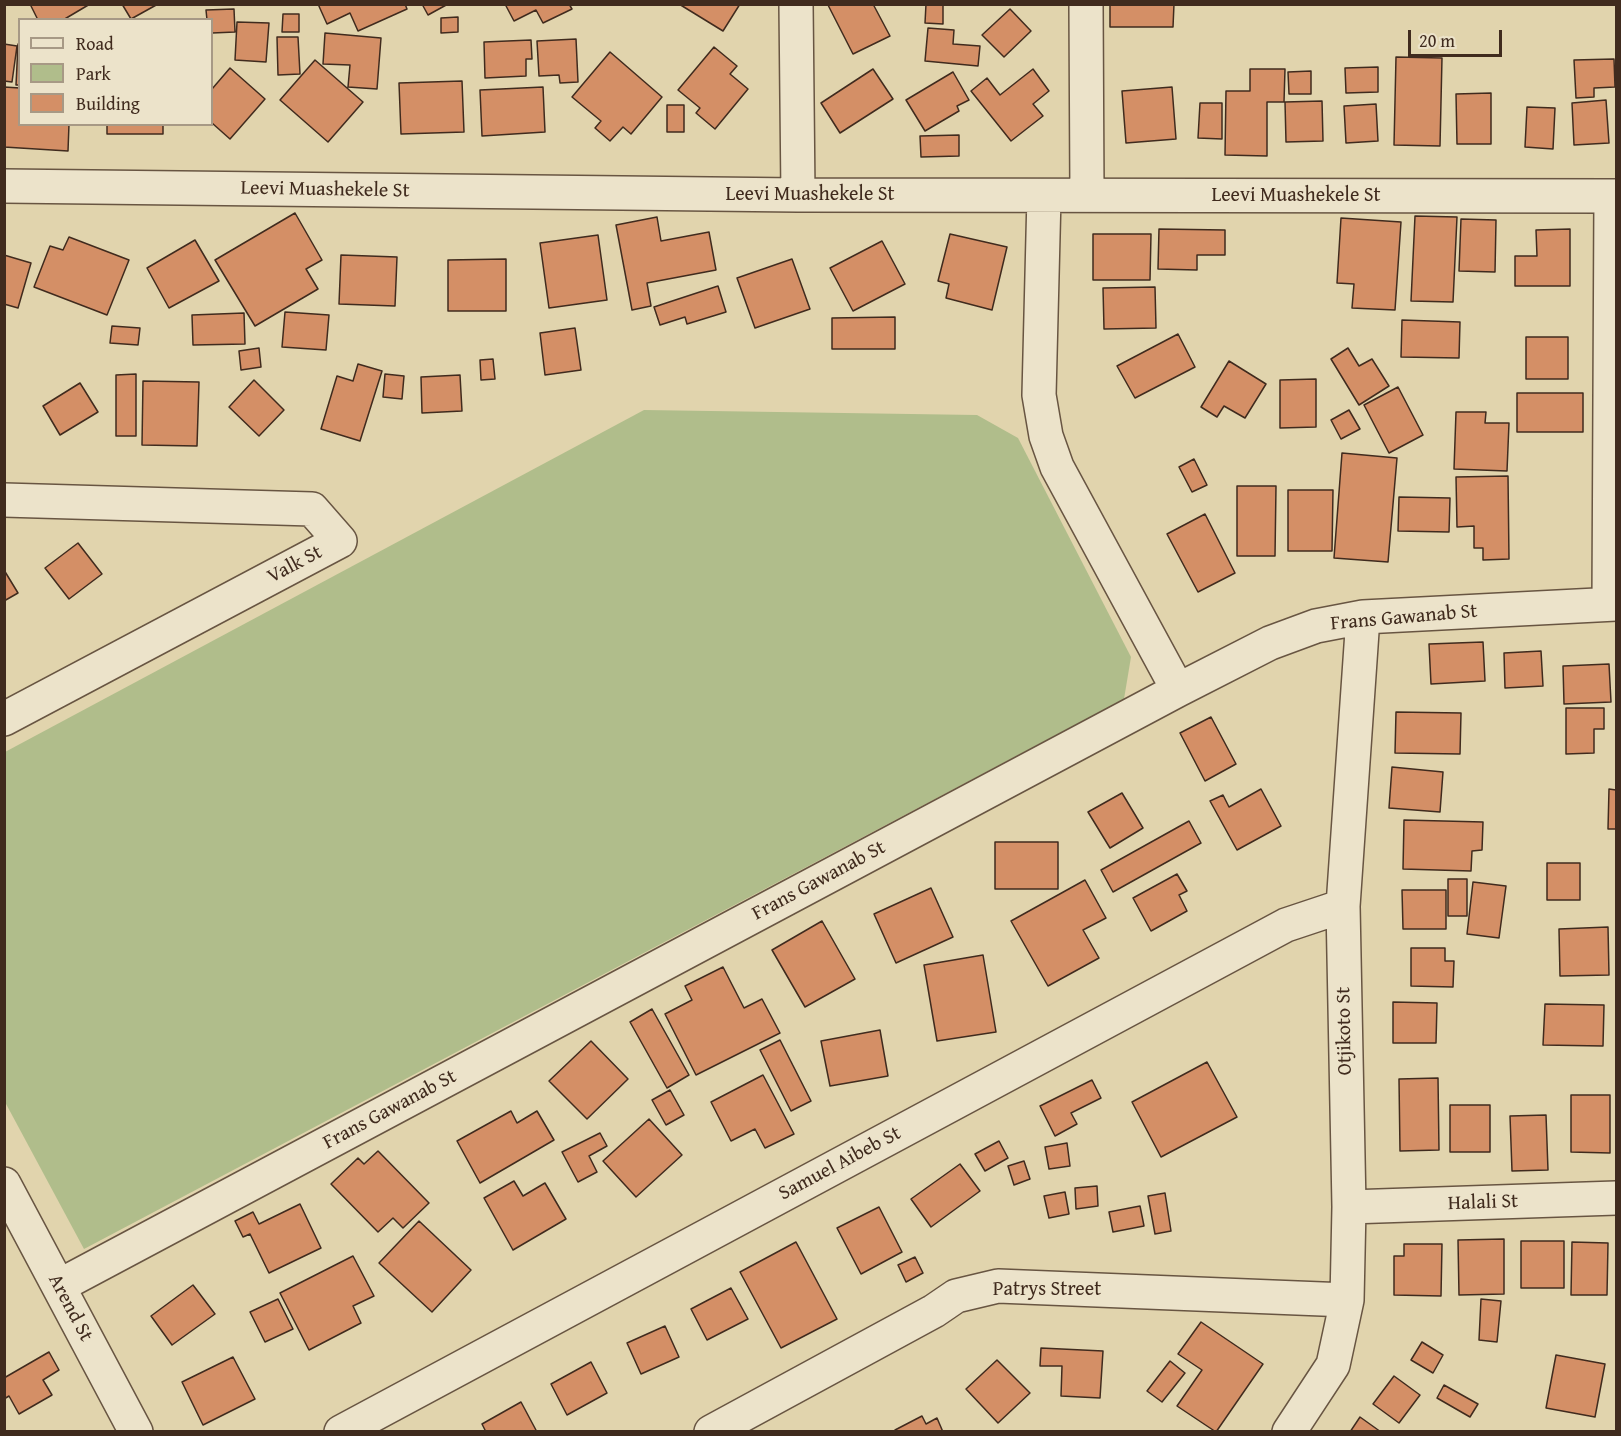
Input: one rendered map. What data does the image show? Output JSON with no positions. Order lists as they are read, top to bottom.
{
  "streets": {
    "street": [
      "Leevi Muashekele St",
      "Valk St",
      "Frans Gawanab St",
      "Otjikoto St",
      "Samuel Aibeb St",
      "Halali St",
      "Patrys Street",
      "Arend St"
    ]
  },
  "crossings": [
    ["Frans Gawanab St", "Otjikoto St"],
    ["Frans Gawanab St", "Arend St"],
    ["Otjikoto St", "Samuel Aibeb St"],
    ["Otjikoto St", "Halali St"],
    ["Otjikoto St", "Patrys Street"]
  ],
  "legend": ["Road", "Park", "Building"],
  "scale_bar": "20 m"
}
